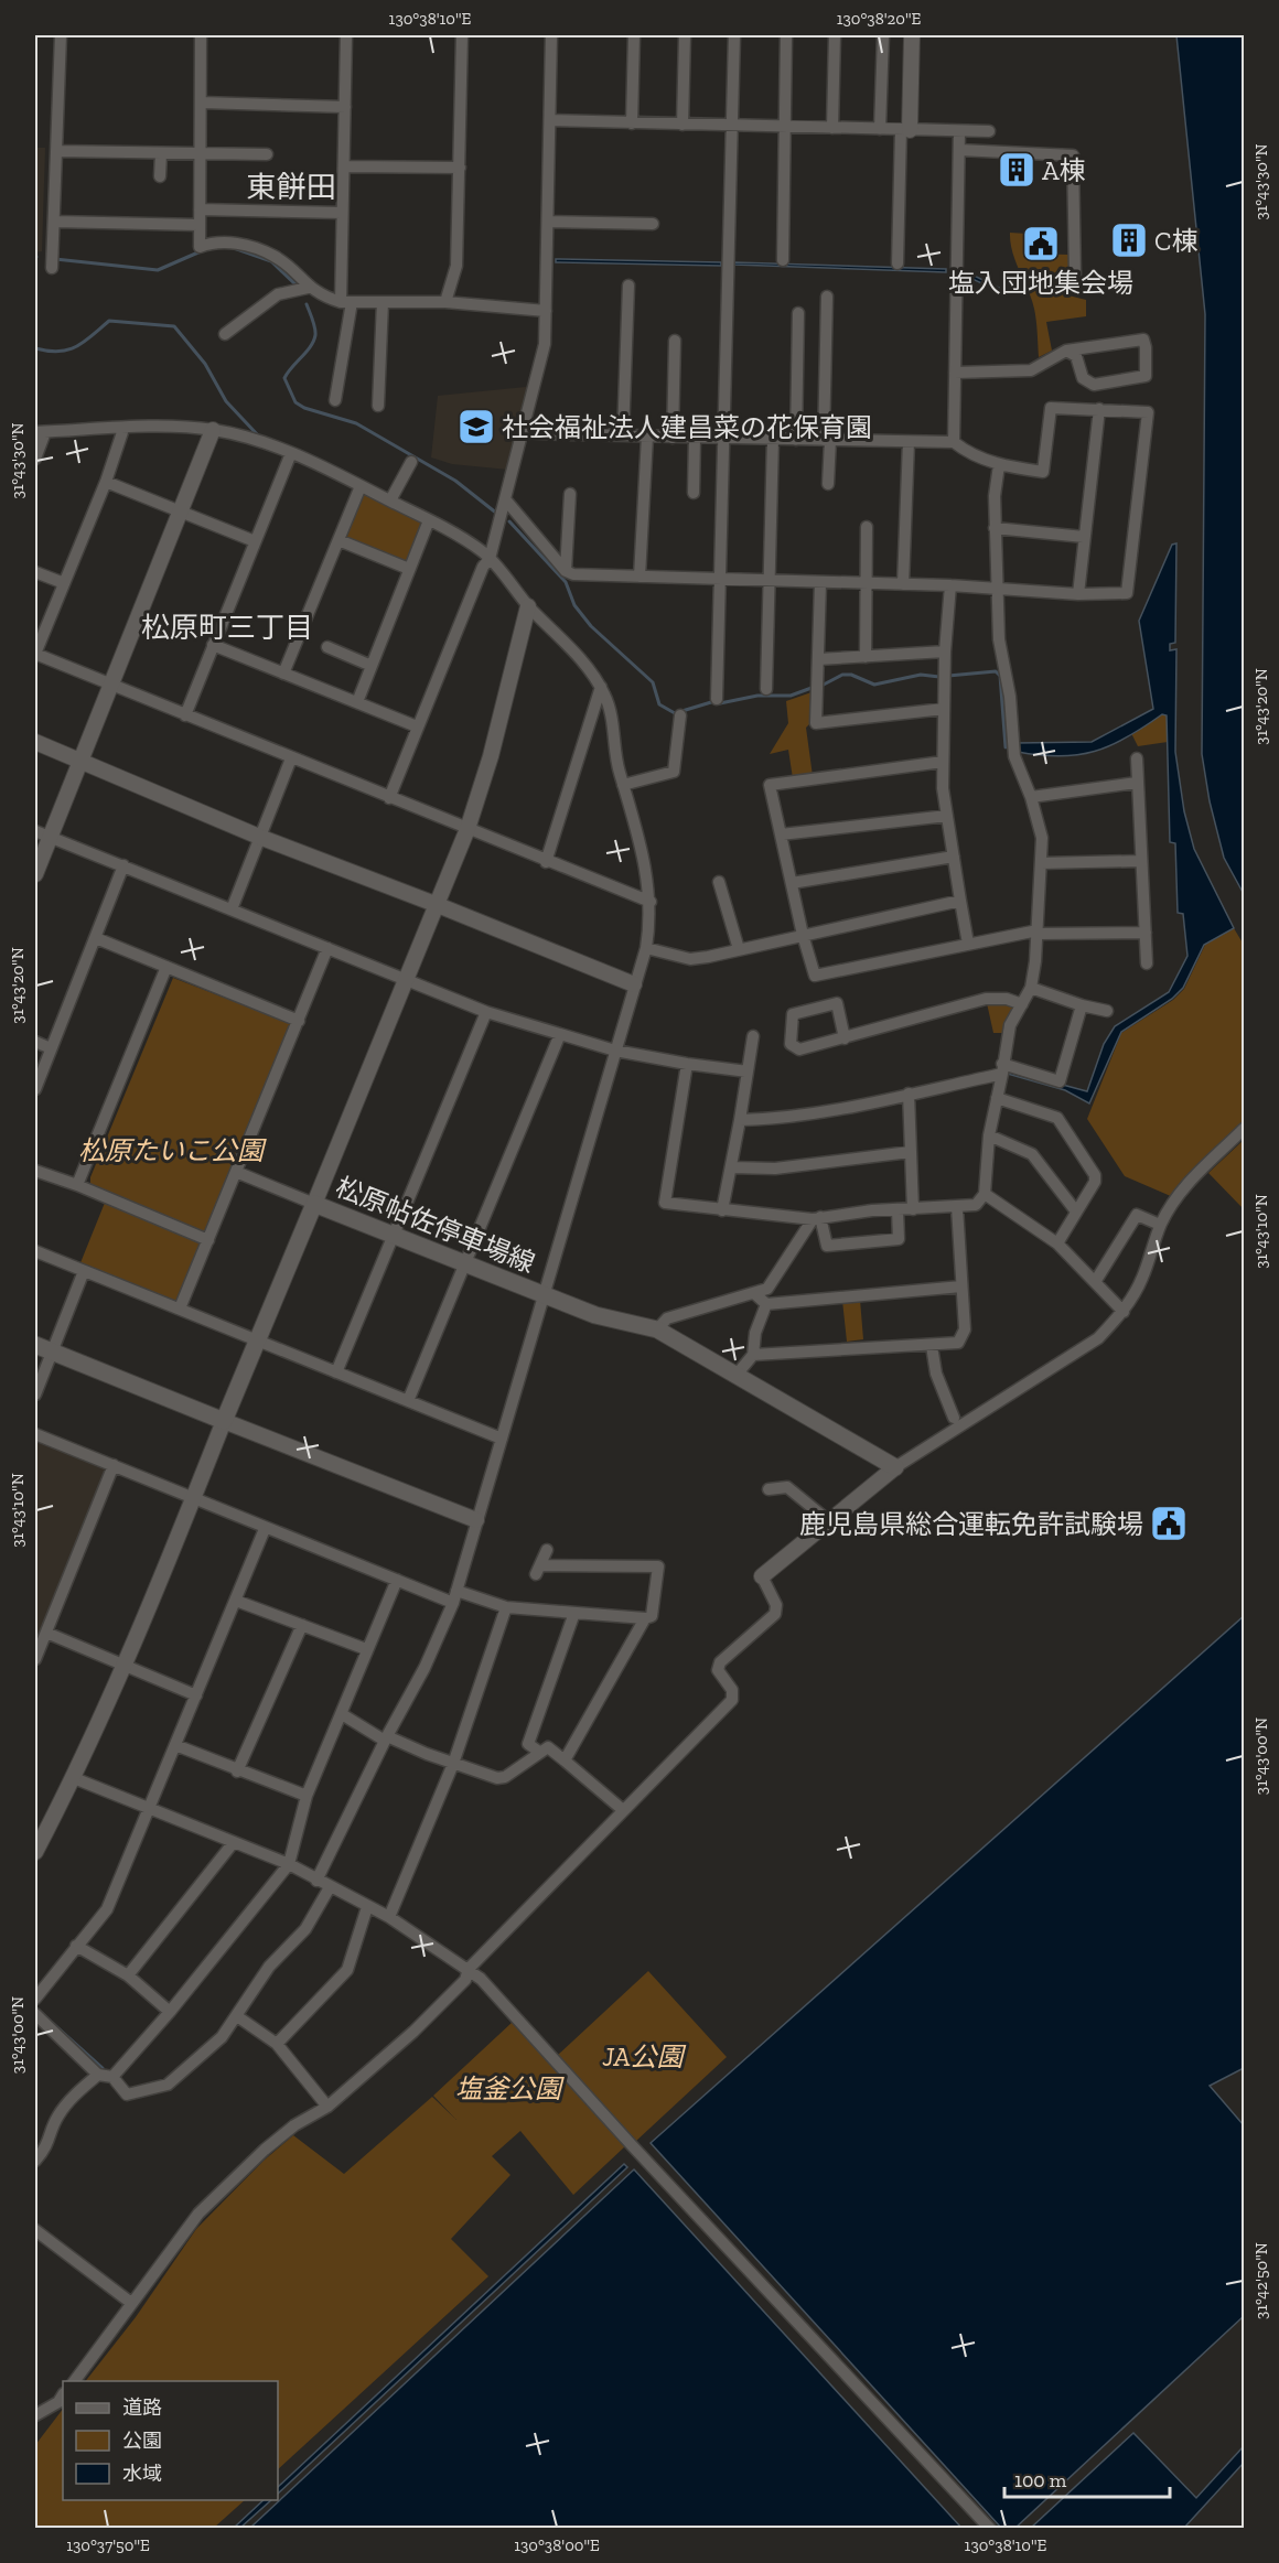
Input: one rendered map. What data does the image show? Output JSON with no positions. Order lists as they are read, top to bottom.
{
  "streets": {
    "main road": ["松原帖佐停車場線"]
  },
  "districts": ["東餅田", "松原町三丁目"],
  "parks": ["松原たいこ公園", "JA公園", "塩釜公園"],
  "places": {
    "building": ["A棟", "C棟"],
    "public building": ["塩入団地集会場", "鹿児島県総合運転免許試験場"],
    "school or university": ["社会福祉法人建昌菜の花保育園"]
  },
  "legend": ["道路", "公園", "水域"],
  "scale_bar": "100 m",
  "coordinates": [
    "130°38'10\"E",
    "130°38'20\"E",
    "31°43'30\"N",
    "31°43'20\"N",
    "31°43'10\"N",
    "31°43'00\"N",
    "31°42'50\"N",
    "130°37'50\"E",
    "130°38'00\"E"
  ]
}
